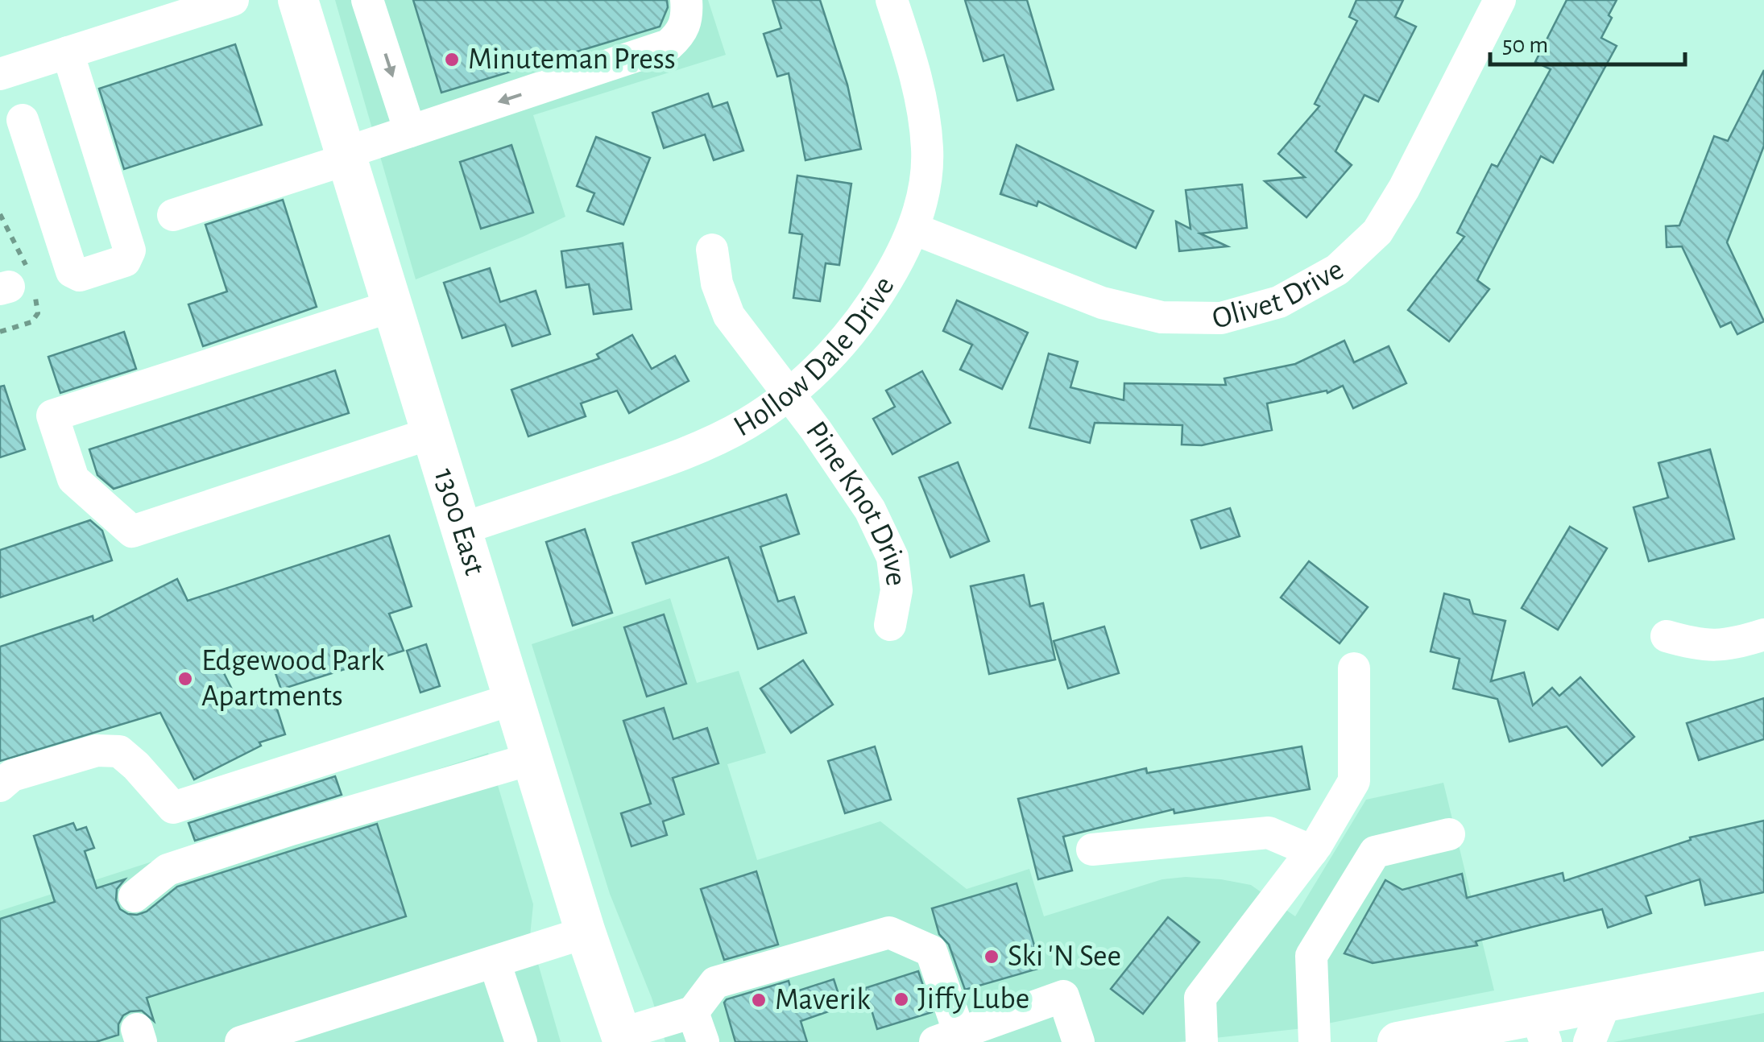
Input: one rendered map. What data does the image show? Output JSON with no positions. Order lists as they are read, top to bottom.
{
  "streets": {
    "main road": ["1300 East"],
    "street": ["Olivet Drive", "Hollow Dale Drive", "Pine Knot Drive"]
  },
  "crossings": [
    ["Olivet Drive", "Hollow Dale Drive"],
    ["Hollow Dale Drive", "Pine Knot Drive"],
    ["Hollow Dale Drive", "1300 East"]
  ],
  "places": [
    "Minuteman Press",
    "Edgewood Park Apartments",
    "Ski 'N See",
    "Jiffy Lube",
    "Maverik"
  ],
  "scale_bar": "50 m"
}
